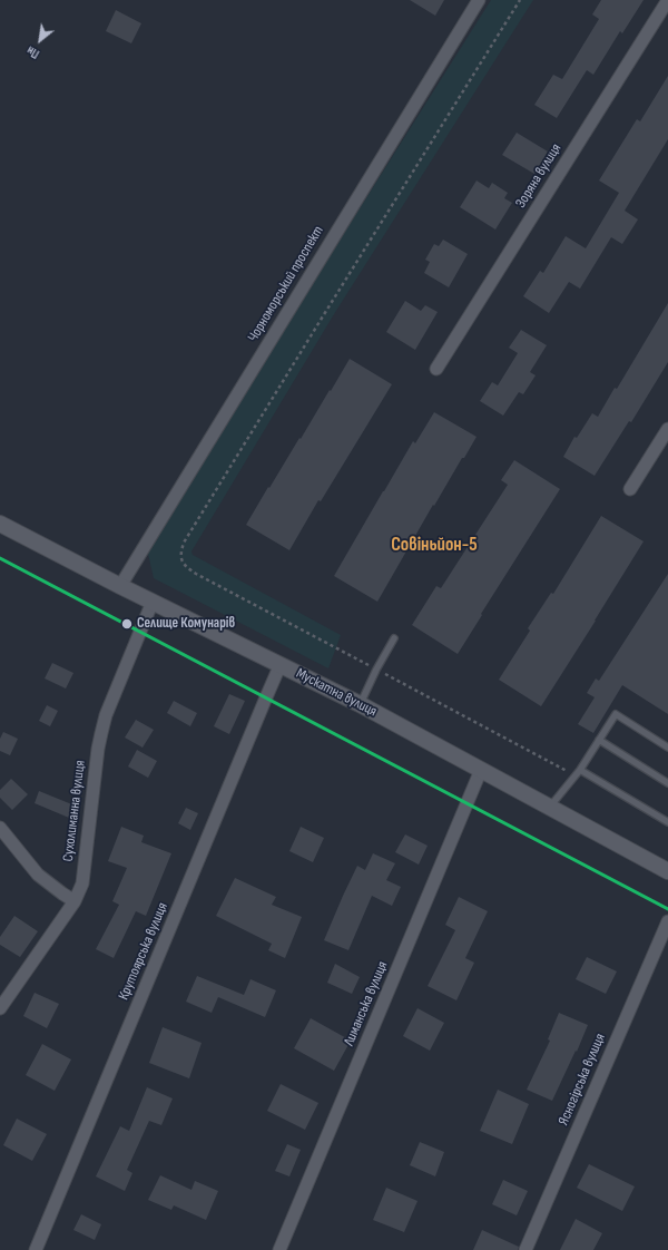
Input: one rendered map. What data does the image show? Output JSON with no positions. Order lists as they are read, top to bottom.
{
  "streets": {
    "street": [
      "Зоряна вулиця",
      "Чорноморський проспект",
      "Мускатна вулиця",
      "Сухолиманна вулиця",
      "Крутоярська вулиця",
      "Лиманська вулиця",
      "Ясногірська вулиця"
    ]
  },
  "crossings": [
    ["Чорноморський проспект", "Мускатна вулиця"],
    ["Мускатна вулиця", "Сухолиманна вулиця"],
    ["Мускатна вулиця", "Крутоярська вулиця"],
    ["Мускатна вулиця", "Лиманська вулиця"]
  ],
  "districts": ["Совіньйон-5"],
  "places": ["Селище Комунарів"],
  "north": "bottom left"
}
